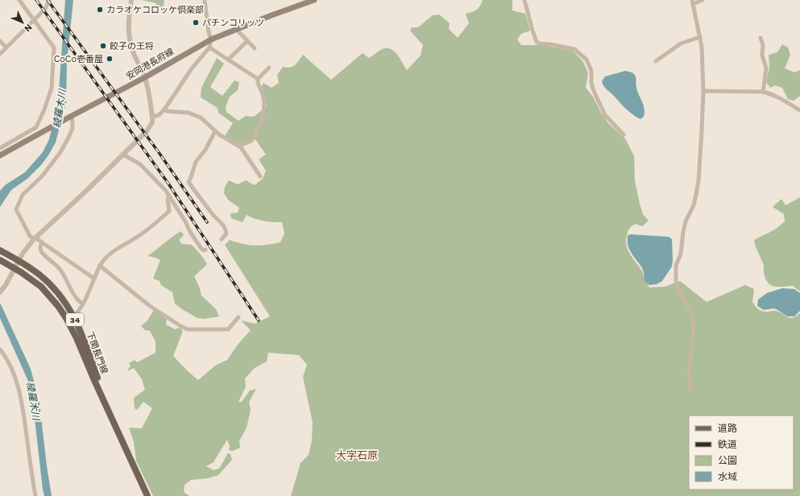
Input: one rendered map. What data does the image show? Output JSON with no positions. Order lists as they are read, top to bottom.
{
  "streets": {
    "main road": ["安岡港長府線", "34", "下関長門線"]
  },
  "districts": ["大字石原"],
  "water": ["綾羅木川"],
  "places": [
    "カラオケコロッケ倶楽部",
    "パチンコリッツ",
    "餃子の王将",
    "CoCo壱番屋"
  ],
  "legend": [
    "道路",
    "鉄道",
    "公園",
    "水域"
  ],
  "north": "bottom right"
}
